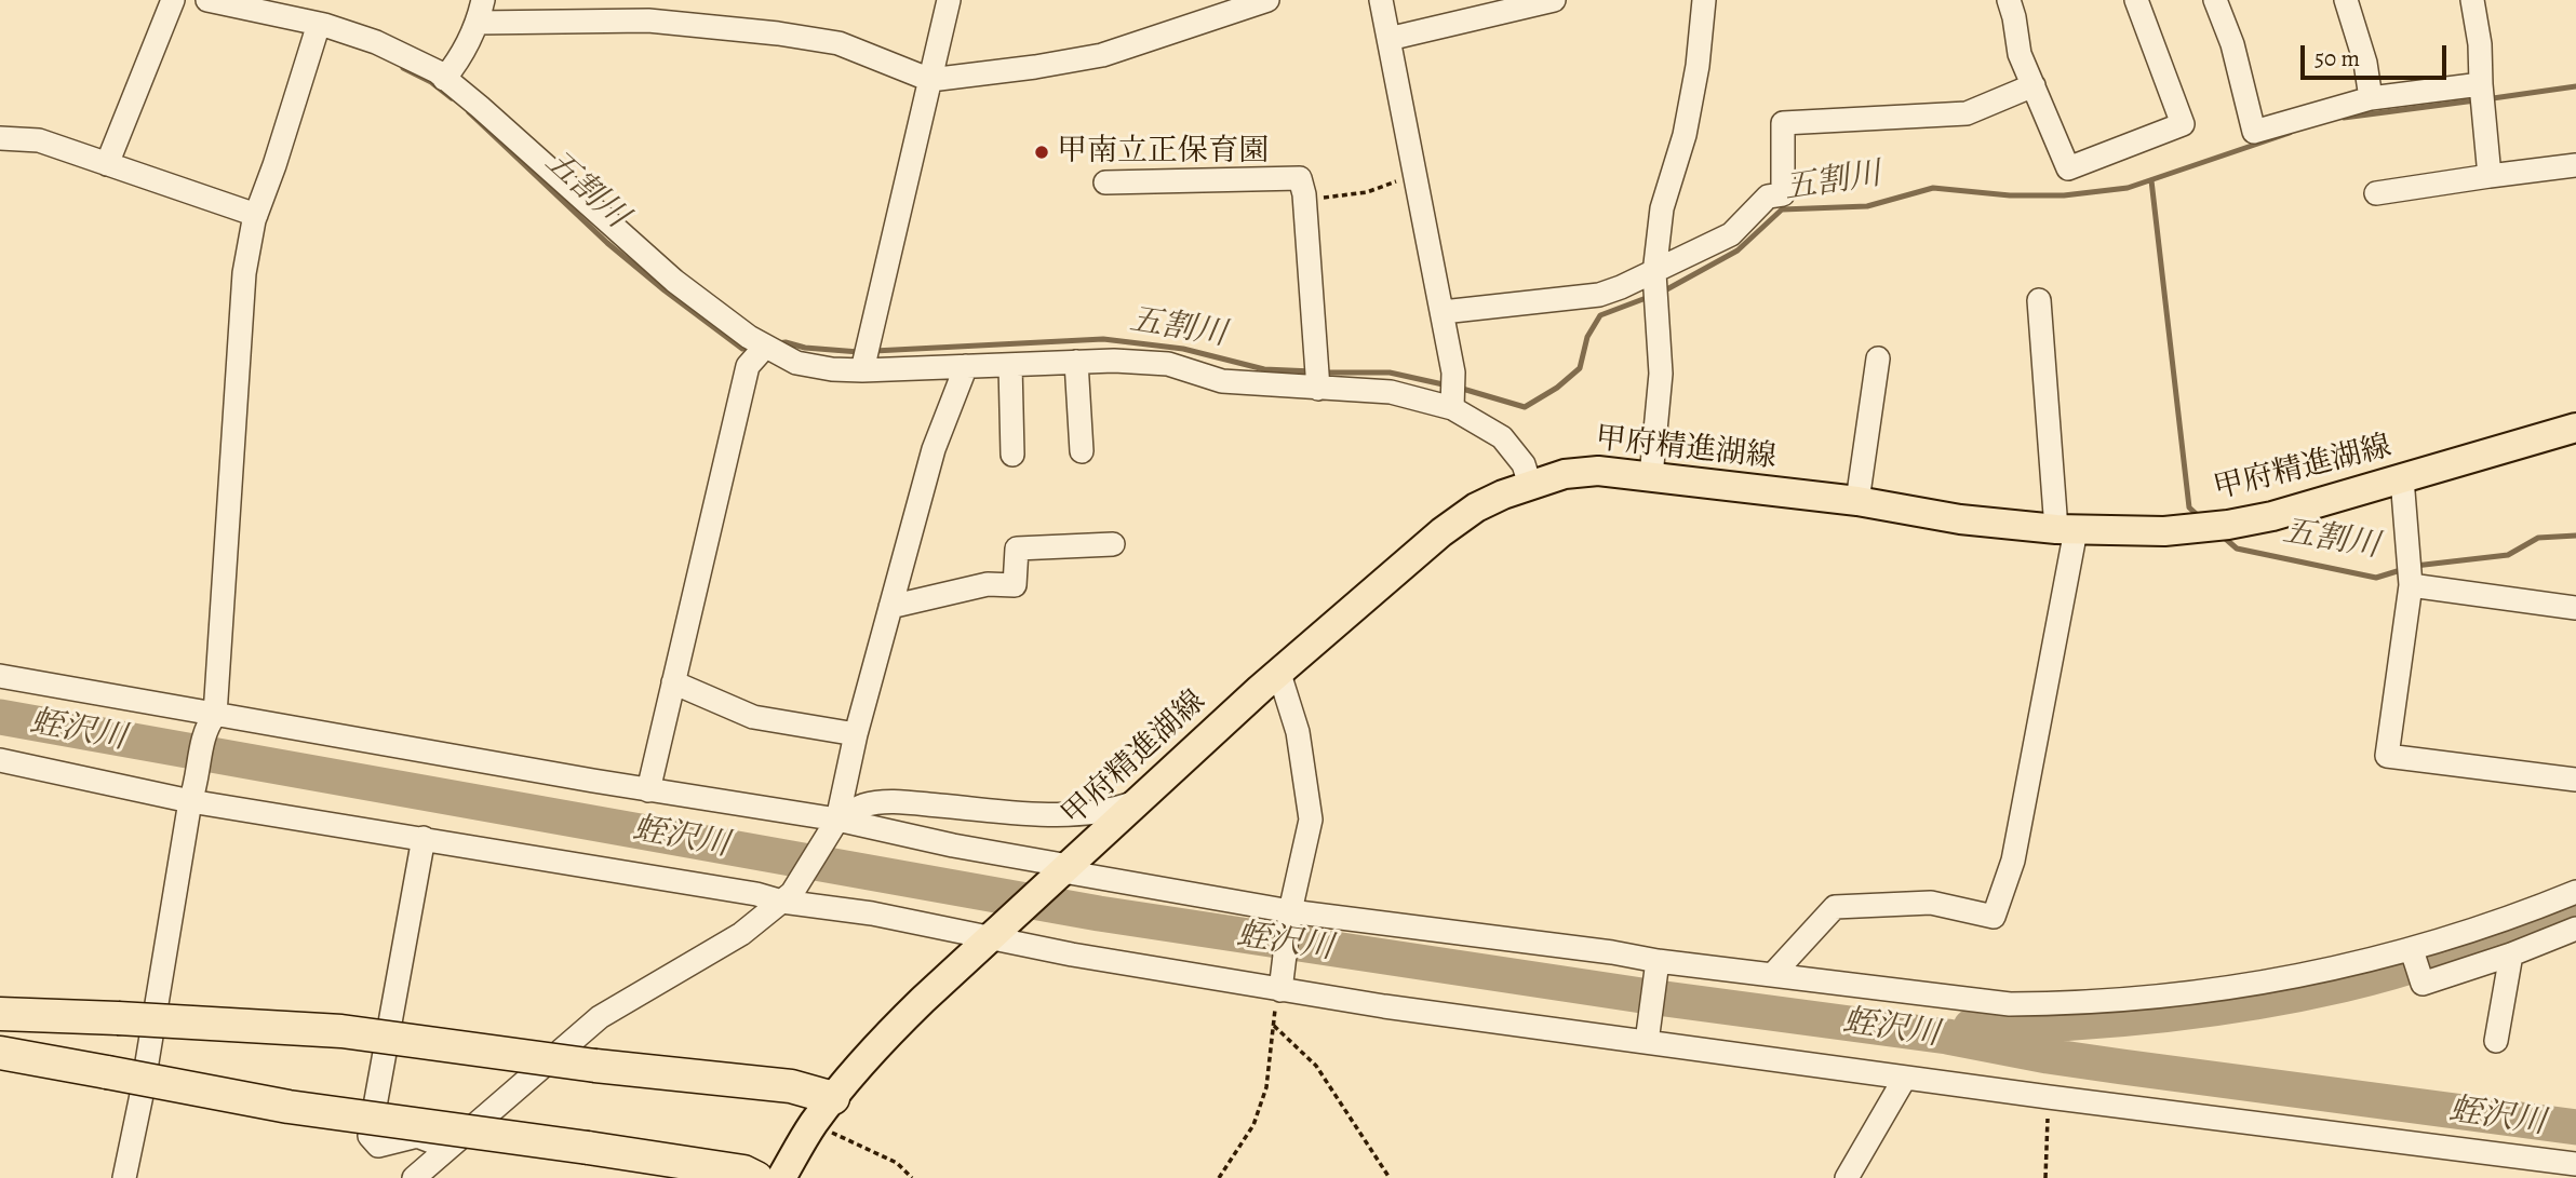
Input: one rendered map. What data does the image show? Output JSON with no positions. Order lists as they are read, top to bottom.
{
  "streets": {
    "main road": ["甲府精進湖線"]
  },
  "water": ["五割川", "蛭沢川"],
  "places": ["甲南立正保育園"],
  "scale_bar": "50 m"
}
